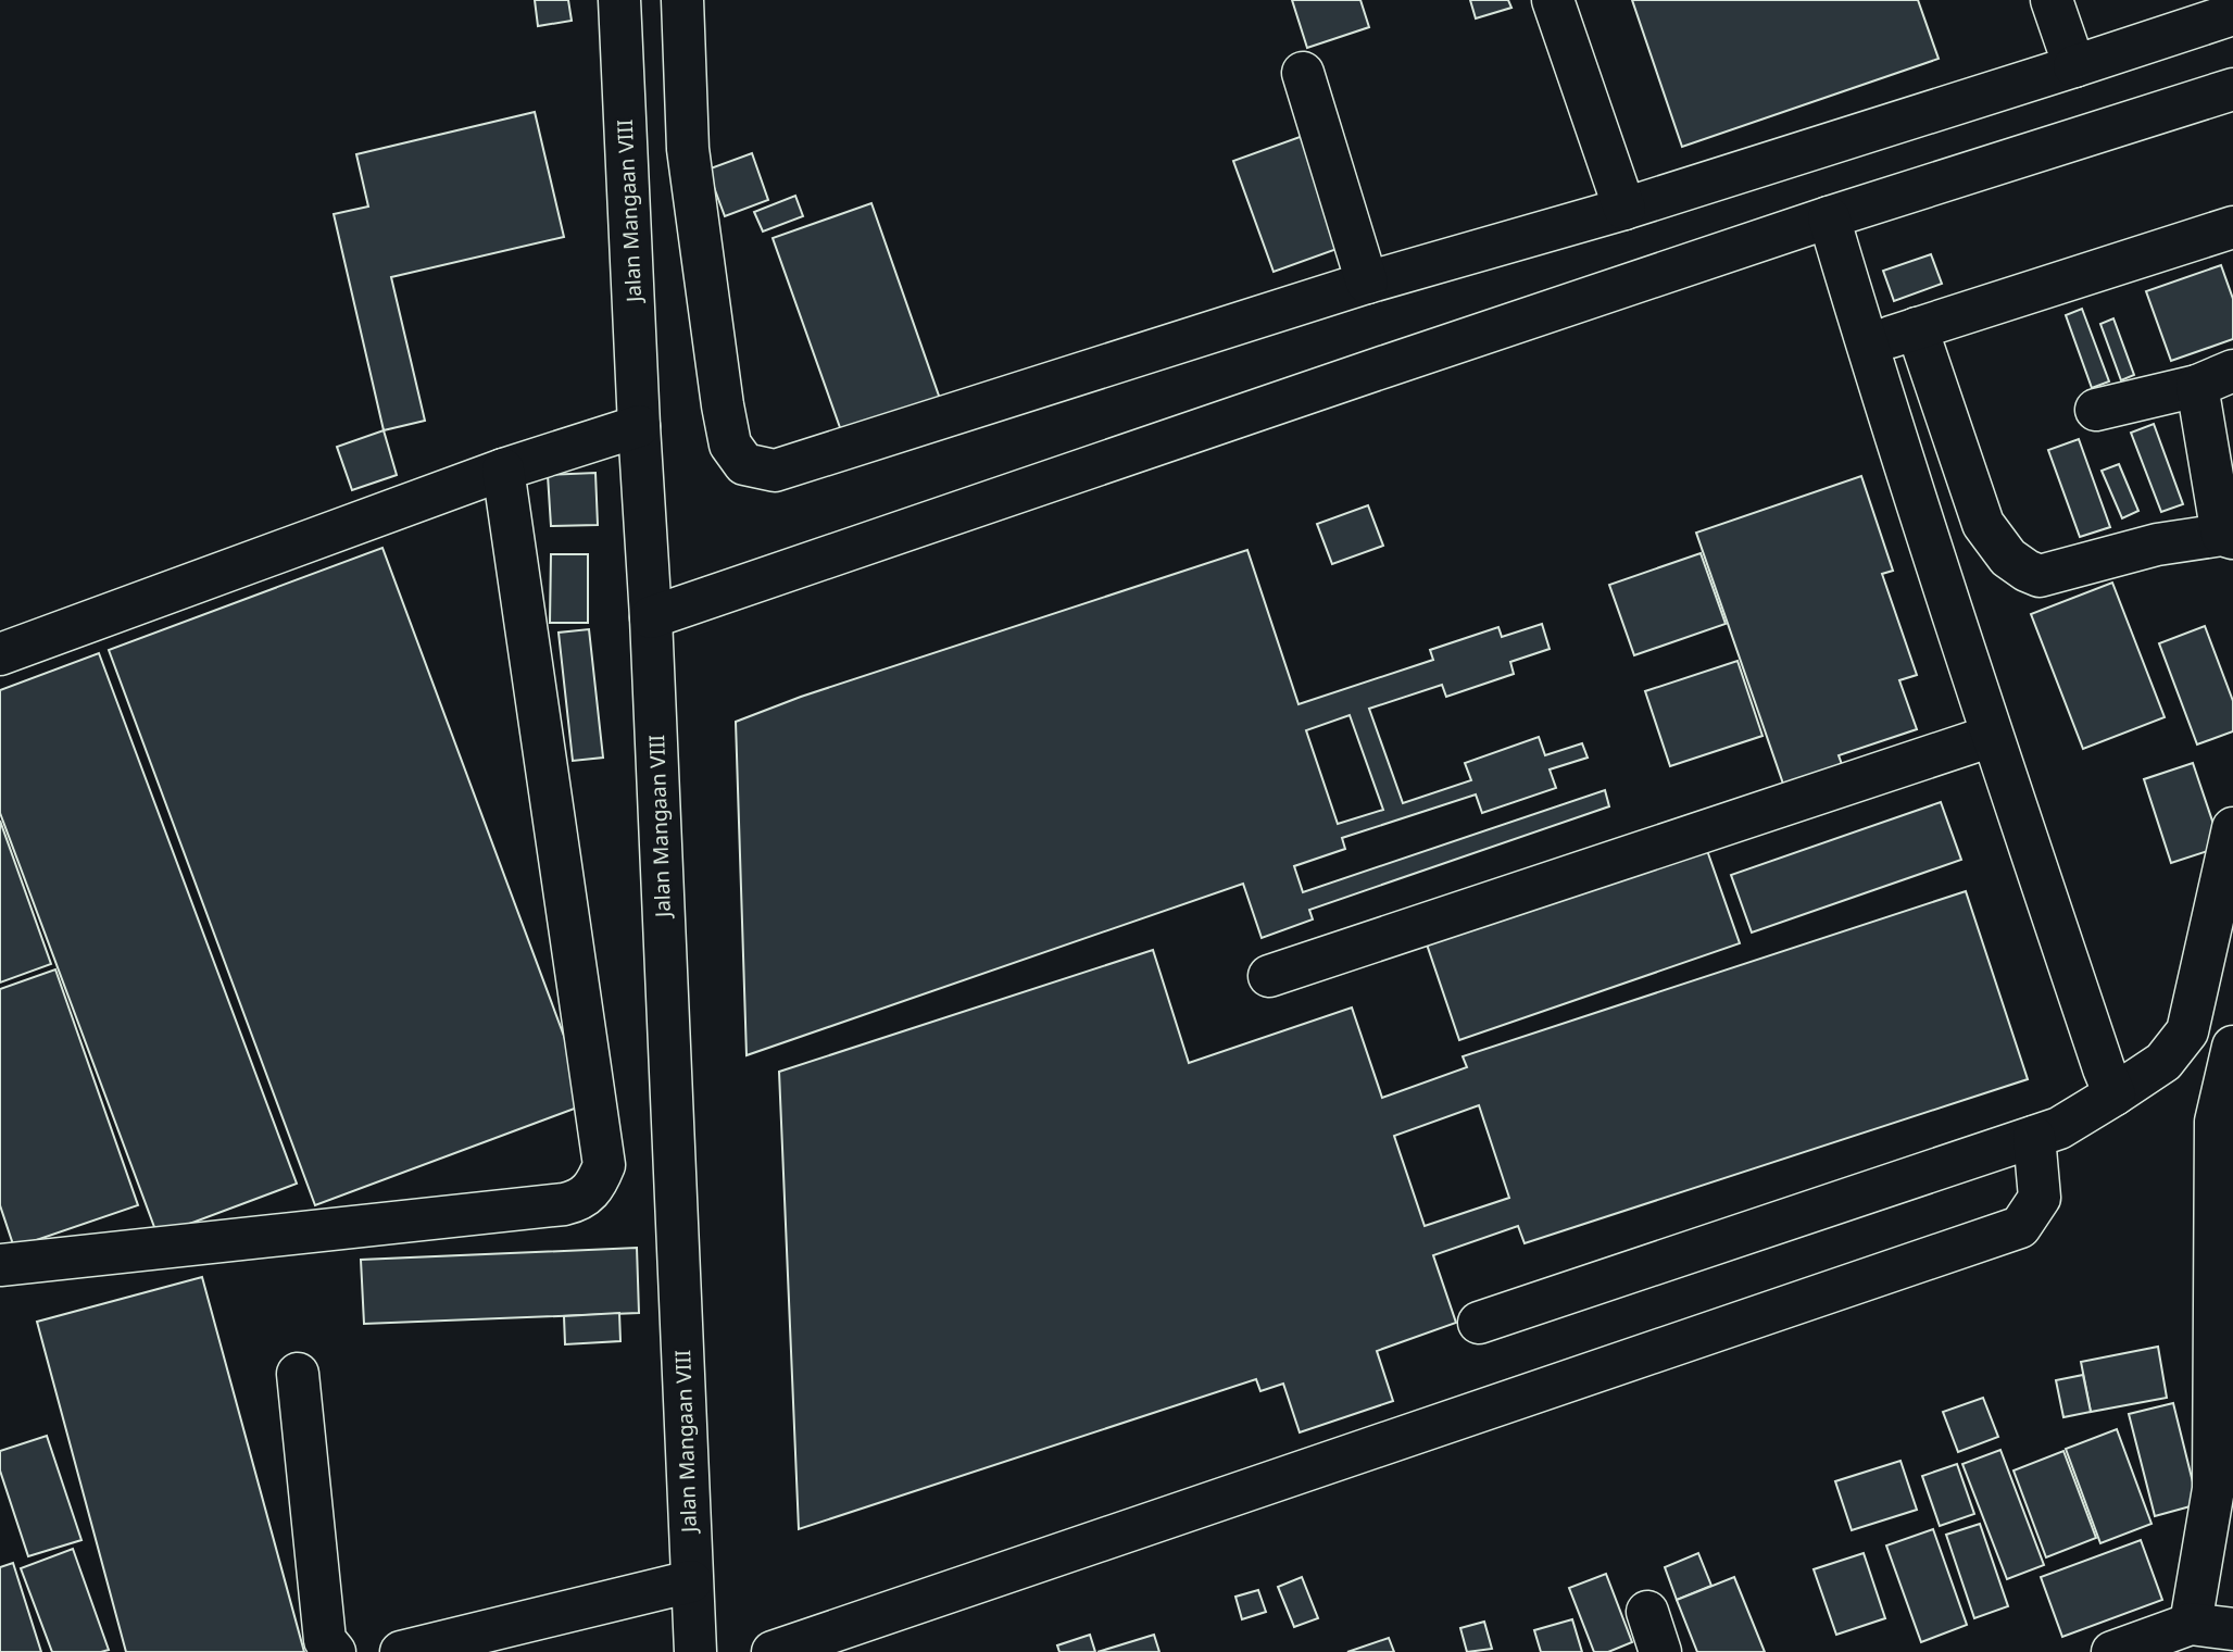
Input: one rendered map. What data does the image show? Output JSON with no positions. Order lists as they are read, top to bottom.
{
  "streets": {
    "street": ["Jalan Mangaan VIII"]
  }
}
